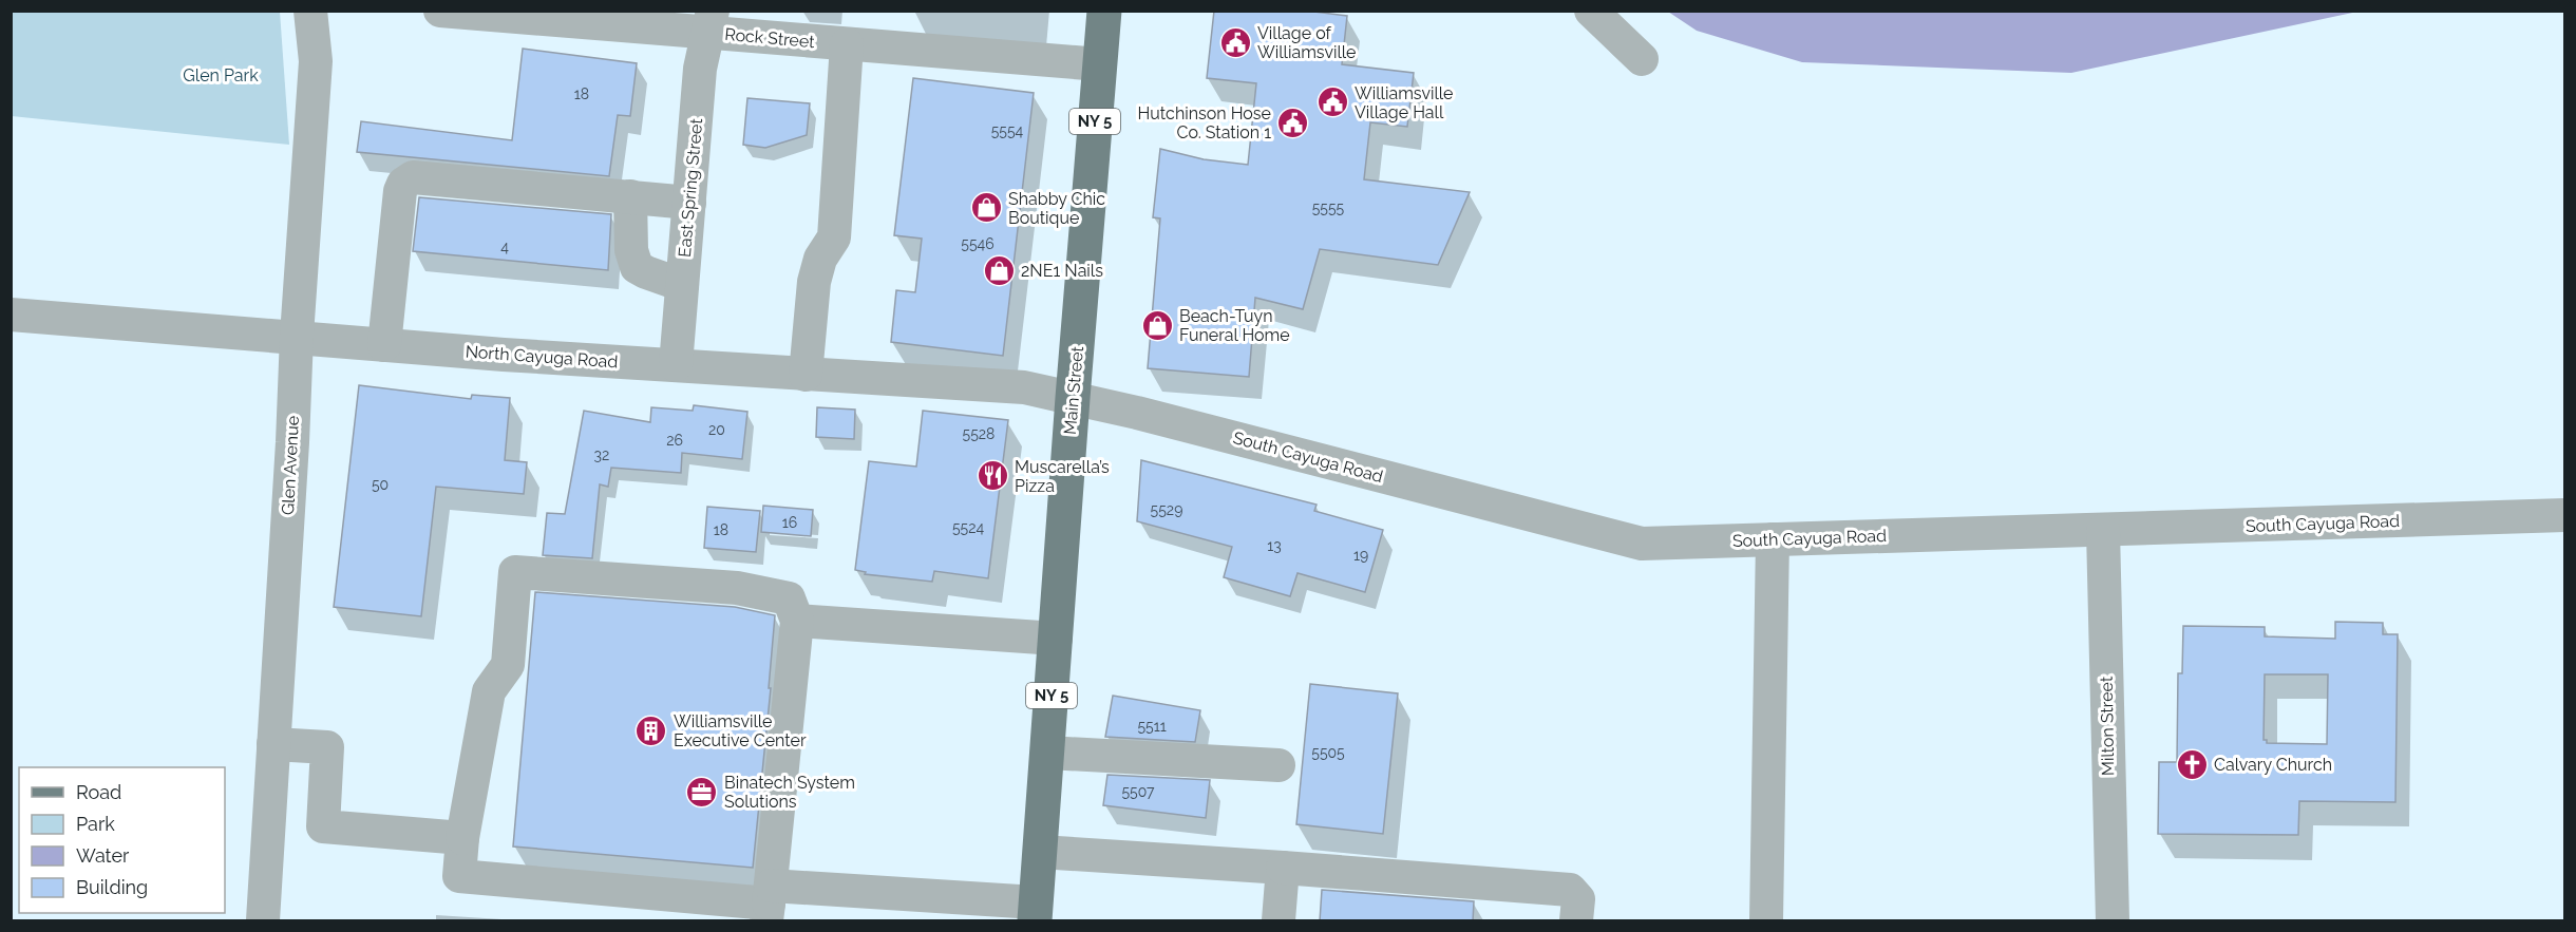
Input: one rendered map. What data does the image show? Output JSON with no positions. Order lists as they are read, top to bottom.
{
  "streets": {
    "main road": ["NY 5", "Main Street"],
    "street": [
      "Rock Street",
      "East Spring Street",
      "North Cayuga Road",
      "South Cayuga Road",
      "Glen Avenue",
      "Milton Street"
    ]
  },
  "crossings": [
    ["Rock Street", "East Spring Street"],
    ["Rock Street", "Main Street"],
    ["East Spring Street", "North Cayuga Road"],
    ["North Cayuga Road", "Main Street"],
    ["North Cayuga Road", "South Cayuga Road"],
    ["North Cayuga Road", "Glen Avenue"],
    ["Main Street", "South Cayuga Road"],
    ["South Cayuga Road", "Milton Street"]
  ],
  "parks": ["Glen Park"],
  "places": {
    "public building": ["Village of Williamsville", "Williamsville Village Hall", "Hutchinson Hose Co. Station 1"],
    "shop": ["Shabby Chic Boutique", "2NE1 Nails", "Beach-Tuyn Funeral Home"],
    "restaurant": ["Muscarella’s Pizza"],
    "building": ["Williamsville Executive Center"],
    "church": ["Calvary Church"],
    "office": ["Binatech System Solutions"]
  },
  "house_numbers": [
    "18",
    "5554",
    "5555",
    "5546",
    "4",
    "20",
    "5528",
    "26",
    "32",
    "50",
    "5529",
    "16",
    "5524",
    "18",
    "13",
    "19",
    "5511",
    "5505",
    "5507"
  ],
  "legend": [
    "Road",
    "Park",
    "Water",
    "Building"
  ]
}
